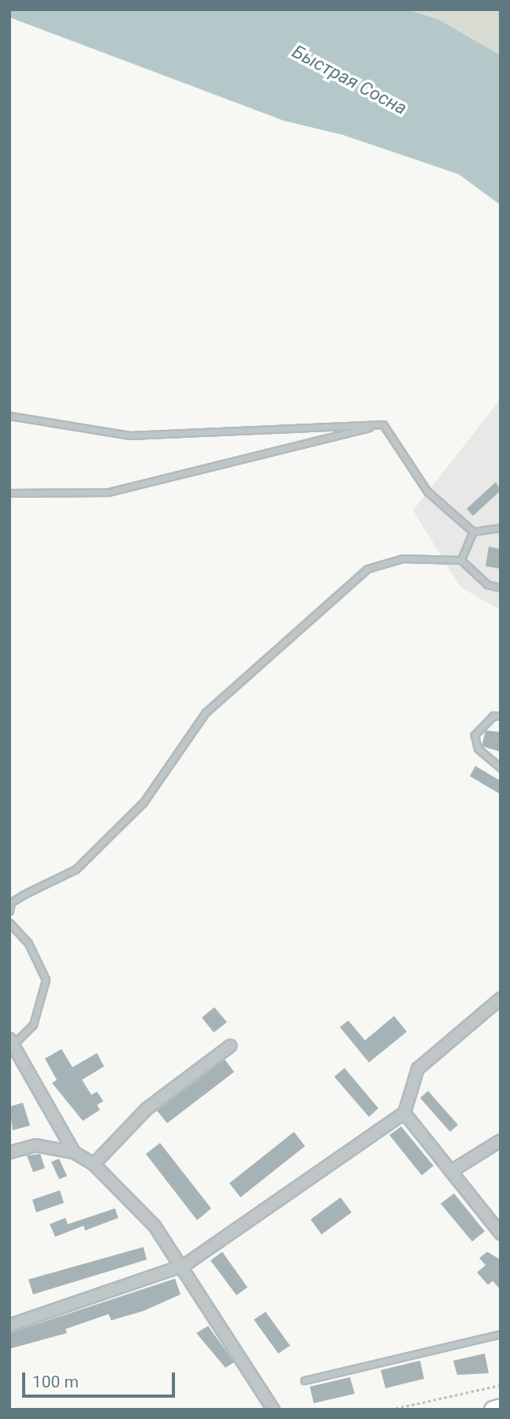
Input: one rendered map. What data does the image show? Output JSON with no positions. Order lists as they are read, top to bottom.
{
  "water": ["Быстрая Сосна"],
  "scale_bar": "100 m"
}
